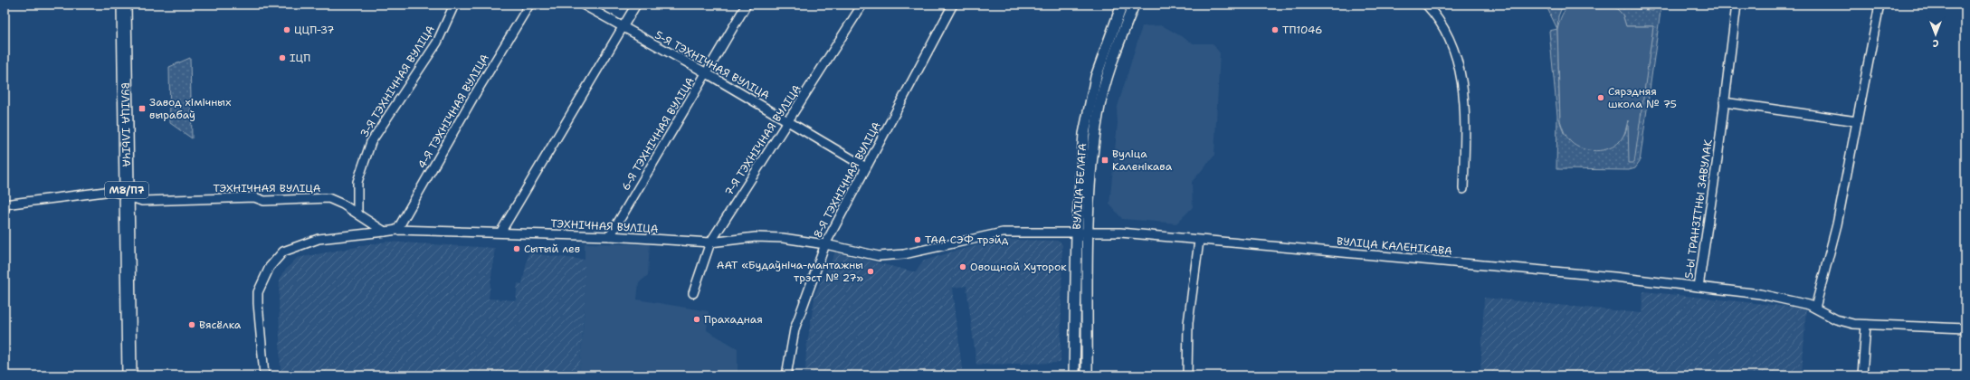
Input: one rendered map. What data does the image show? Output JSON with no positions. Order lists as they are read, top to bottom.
{
  "streets": {
    "main road": ["ВУЛІЦА ІЛЬІЧА", "М8/П7"],
    "street": [
      "5-Я ТЭХНІЧНАЯ ВУЛІЦА",
      "3-Я ТЭХНІЧНАЯ ВУЛІЦА",
      "4-Я ТЭХНІЧНАЯ ВУЛІЦА",
      "6-Я ТЭХНІЧНАЯ ВУЛІЦА",
      "7-Я ТЭХНІЧНАЯ ВУЛІЦА",
      "8-Я ТЭХНІЧНАЯ ВУЛІЦА",
      "ВУЛІЦА БЕЛАГА",
      "ТЭХНІЧНАЯ ВУЛІЦА",
      "5-Ы ТРАНЗІТНЫ ЗАВУЛАК",
      "ВУЛІЦА КАЛЕНІКАВА"
    ]
  },
  "crossings": [
    ["5-Я ТЭХНІЧНАЯ ВУЛІЦА", "6-Я ТЭХНІЧНАЯ ВУЛІЦА"],
    ["5-Я ТЭХНІЧНАЯ ВУЛІЦА", "7-Я ТЭХНІЧНАЯ ВУЛІЦА"],
    ["5-Я ТЭХНІЧНАЯ ВУЛІЦА", "8-Я ТЭХНІЧНАЯ ВУЛІЦА"],
    ["3-Я ТЭХНІЧНАЯ ВУЛІЦА", "ТЭХНІЧНАЯ ВУЛІЦА"],
    ["4-Я ТЭХНІЧНАЯ ВУЛІЦА", "ТЭХНІЧНАЯ ВУЛІЦА"],
    ["ВУЛІЦА ІЛЬІЧА", "ТЭХНІЧНАЯ ВУЛІЦА"],
    ["6-Я ТЭХНІЧНАЯ ВУЛІЦА", "ТЭХНІЧНАЯ ВУЛІЦА"],
    ["7-Я ТЭХНІЧНАЯ ВУЛІЦА", "ТЭХНІЧНАЯ ВУЛІЦА"],
    ["8-Я ТЭХНІЧНАЯ ВУЛІЦА", "ТЭХНІЧНАЯ ВУЛІЦА"],
    ["ВУЛІЦА БЕЛАГА", "ТЭХНІЧНАЯ ВУЛІЦА"],
    ["ВУЛІЦА БЕЛАГА", "ВУЛІЦА КАЛЕНІКАВА"],
    ["ТЭХНІЧНАЯ ВУЛІЦА", "ВУЛІЦА КАЛЕНІКАВА"],
    ["5-Ы ТРАНЗІТНЫ ЗАВУЛАК", "ВУЛІЦА КАЛЕНІКАВА"]
  ],
  "places": {
    "other": [
      "ЦЦП-37",
      "ТП1046",
      "ІЦП",
      "Сярэдняя школа № 75",
      "ТАА СЭФ трэйд",
      "Сытый лев",
      "Овощной Хуторок",
      "ААТ «Будаўніча-мантажны трэст № 27»",
      "Прахадная",
      "Вясёлка"
    ],
    "transit": ["Завод хімічных вырабаў", "Вуліца Каленікава"]
  },
  "north": "bottom"
}
